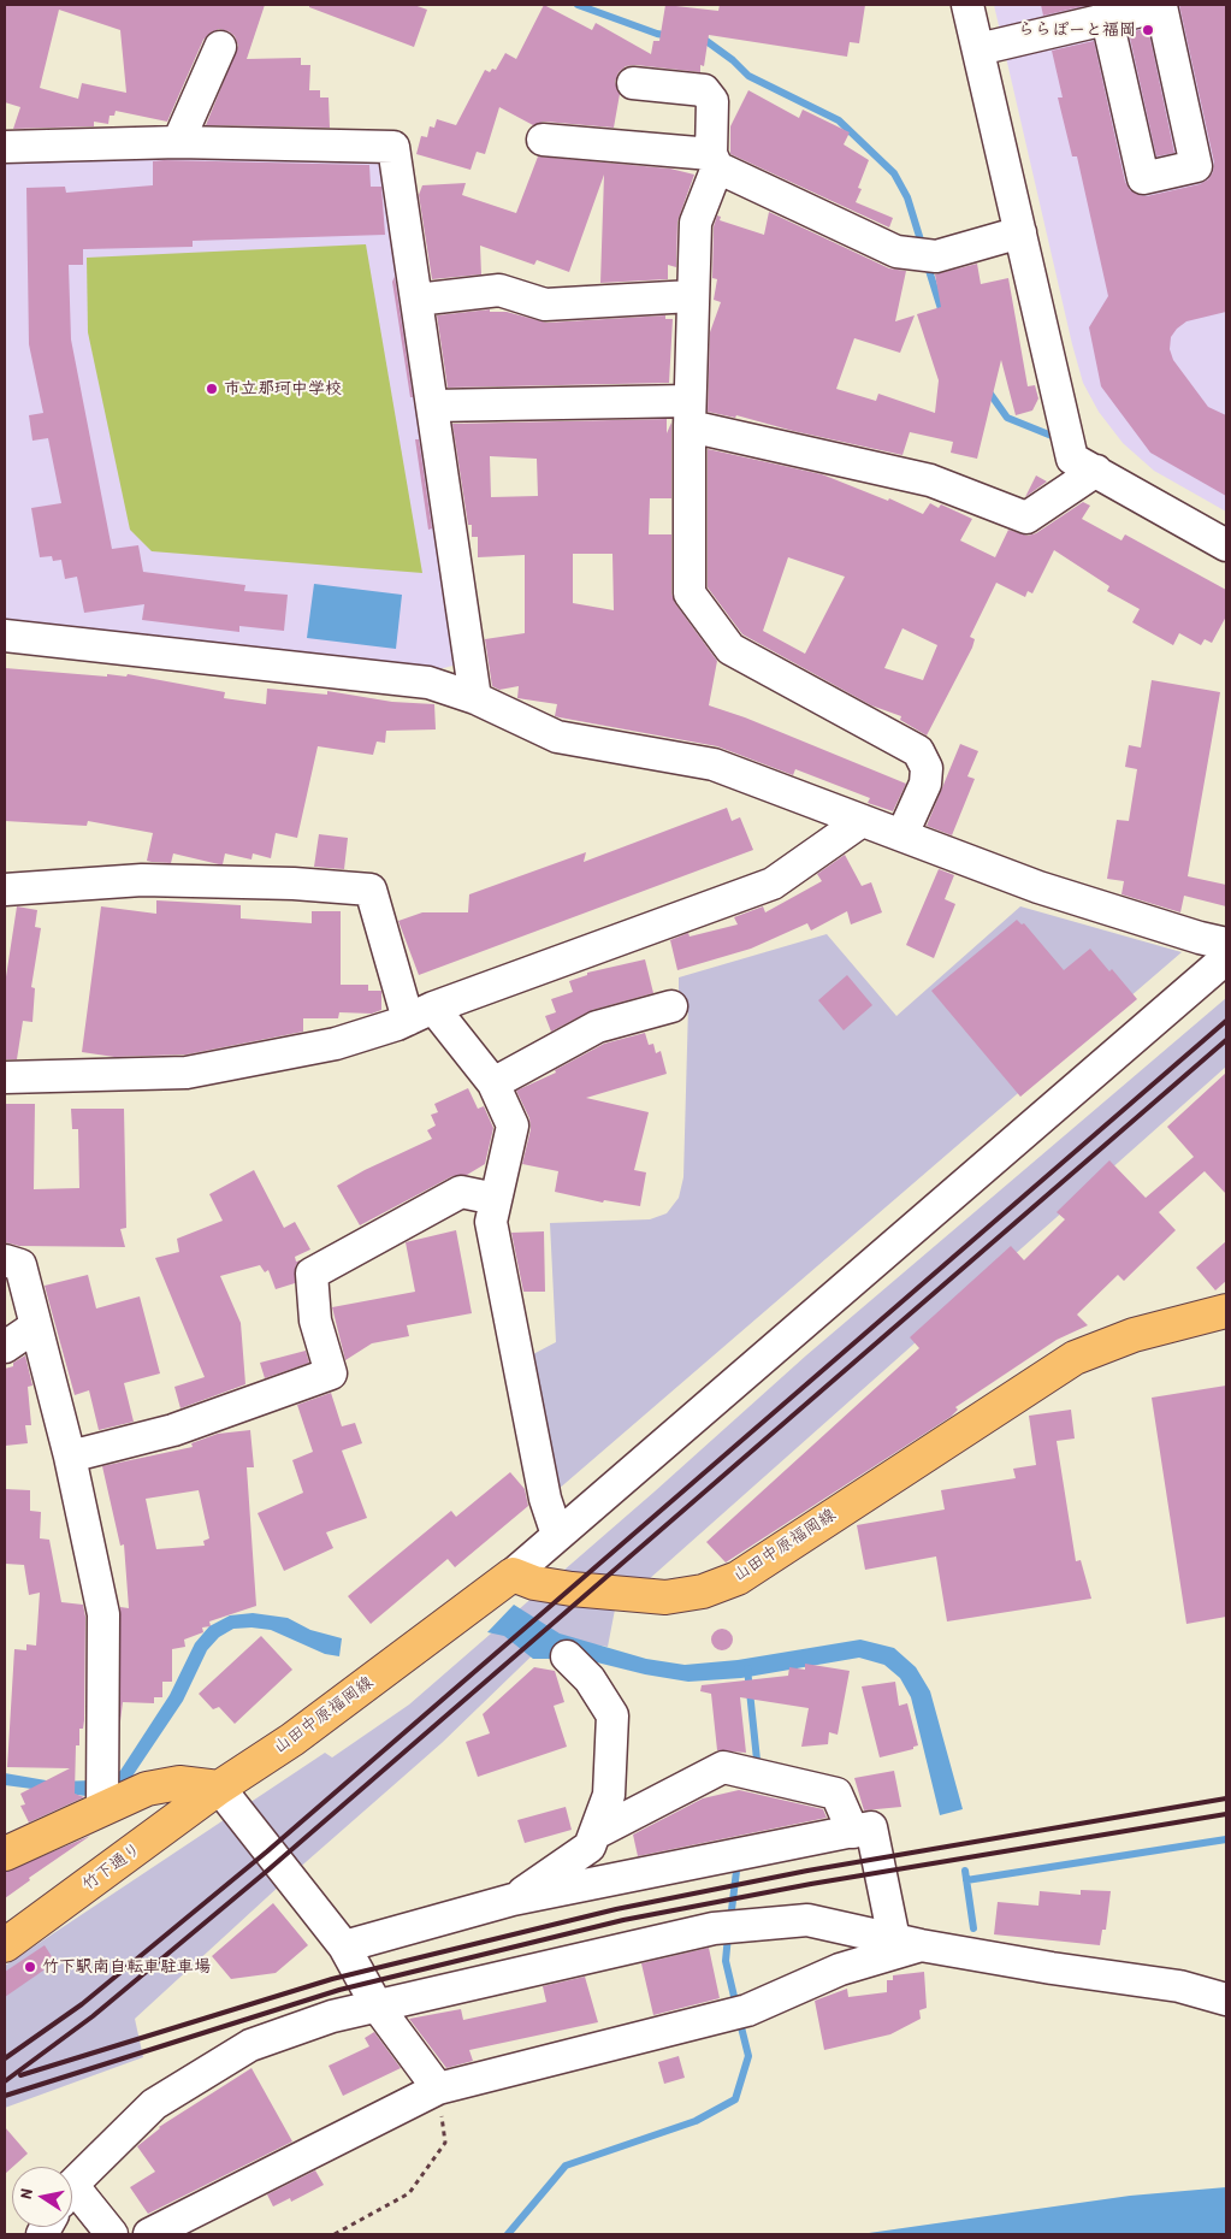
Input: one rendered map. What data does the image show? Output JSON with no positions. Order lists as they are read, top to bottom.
{
  "streets": {
    "main road": ["山田中原福岡線", "竹下通り"]
  },
  "crossings": [
    ["山田中原福岡線", "竹下通り"]
  ],
  "places": ["ららぽーと福岡", "市立那珂中学校", "竹下駅南自転車駐車場"],
  "north": "left"
}
